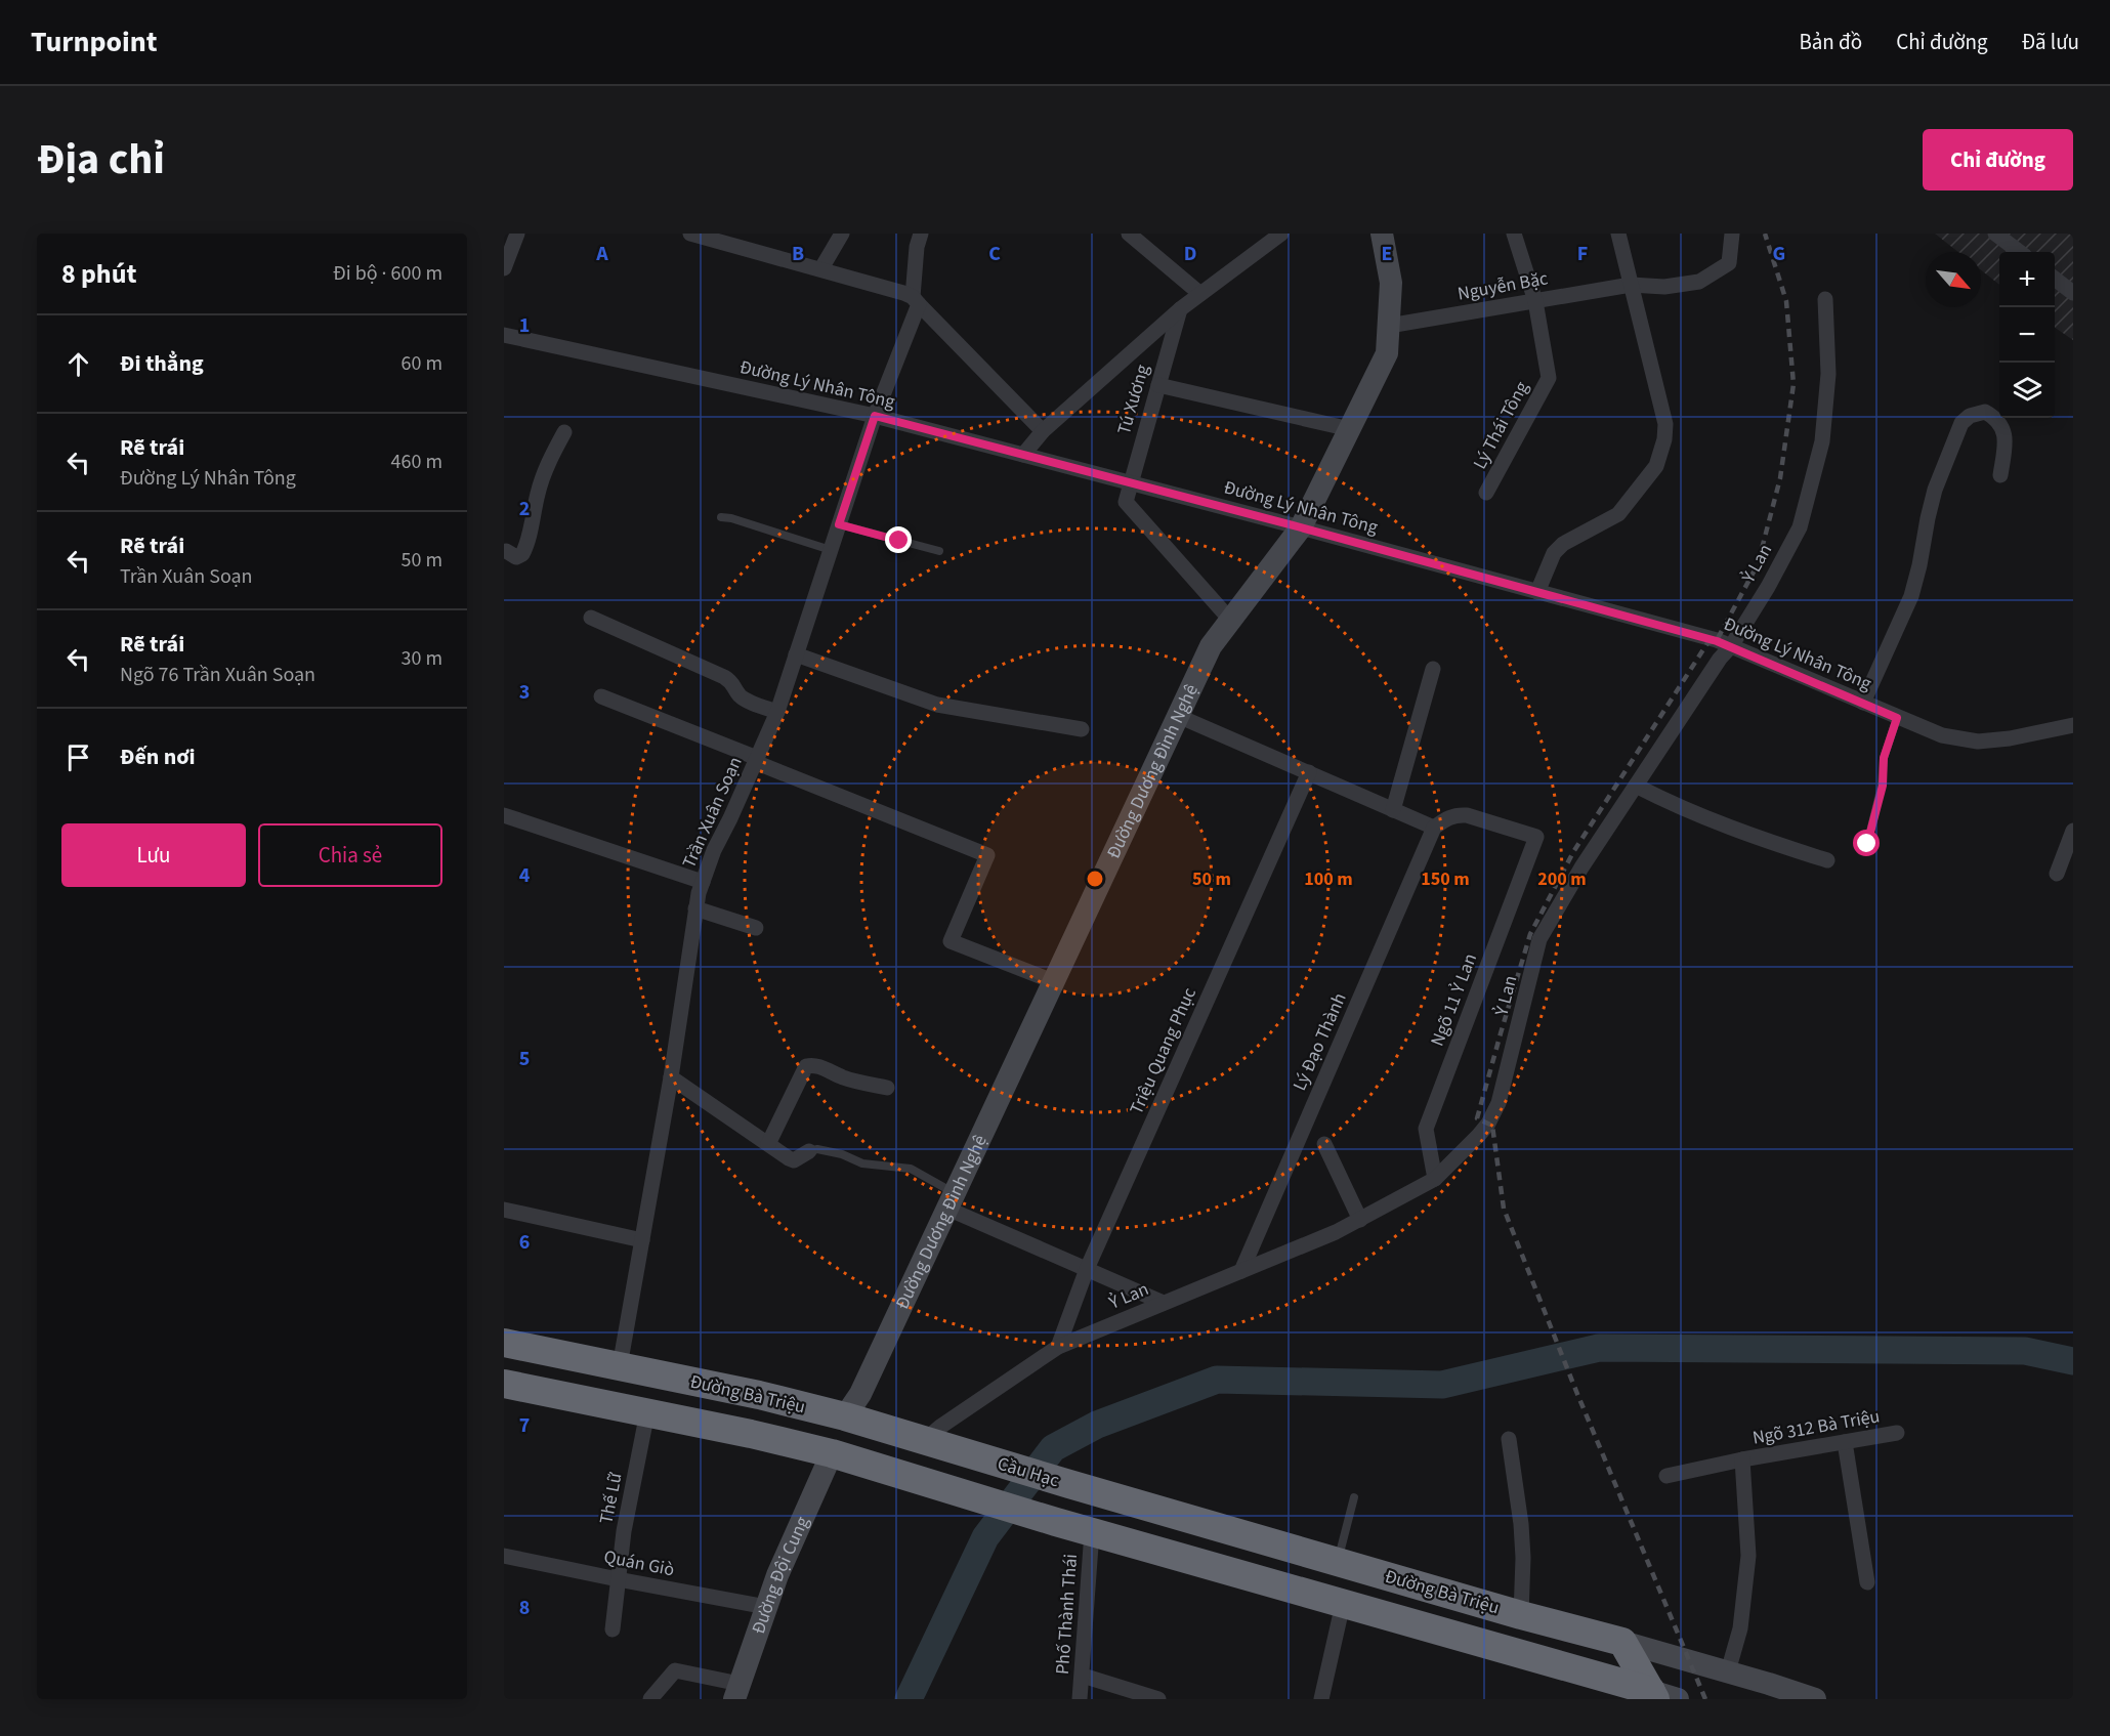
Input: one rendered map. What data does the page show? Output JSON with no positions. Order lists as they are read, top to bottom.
{
  "streets": {
    "highway": ["Đường Bà Triệu", "Cầu Hạc"],
    "main road": ["Đường Dương Đình Nghệ", "Đường Đội Cung"],
    "street": [
      "Nguyễn Bặc",
      "Đường Lý Nhân Tông",
      "Tú Xương",
      "Lý Thái Tông",
      "Ỷ Lan",
      "Trần Xuân Soạn",
      "Ngõ 11 Ỷ Lan",
      "Lý Đạo Thành",
      "Triệu Quang Phục",
      "Ngõ 312 Bà Triệu",
      "Thế Lữ",
      "Quán Giò",
      "Phố Thành Thái"
    ]
  },
  "crossings": [
    ["Nguyễn Bặc", "Lý Thái Tông"],
    ["Nguyễn Bặc", "Đường Dương Đình Nghệ"],
    ["Đường Lý Nhân Tông", "Tú Xương"],
    ["Đường Lý Nhân Tông", "Ỷ Lan"],
    ["Đường Lý Nhân Tông", "Đường Dương Đình Nghệ"],
    ["Đường Lý Nhân Tông", "Trần Xuân Soạn"],
    ["Tú Xương", "Đường Dương Đình Nghệ"],
    ["Ỷ Lan", "Ngõ 11 Ỷ Lan"],
    ["Ỷ Lan", "Lý Đạo Thành"],
    ["Ỷ Lan", "Triệu Quang Phục"],
    ["Ỷ Lan", "Đường Bà Triệu"],
    ["Đường Dương Đình Nghệ", "Đường Bà Triệu"],
    ["Trần Xuân Soạn", "Đường Bà Triệu"],
    ["Ngõ 11 Ỷ Lan", "Lý Đạo Thành"],
    ["Đường Bà Triệu", "Ngõ 312 Bà Triệu"],
    ["Đường Bà Triệu", "Cầu Hạc"],
    ["Đường Bà Triệu", "Thế Lữ"],
    ["Đường Bà Triệu", "Đường Đội Cung"],
    ["Đường Bà Triệu", "Phố Thành Thái"],
    ["Thế Lữ", "Quán Giò"],
    ["Quán Giò", "Đường Đội Cung"]
  ],
  "north": "bottom right",
  "page": {
    "header": "Turnpoint",
    "nav": ["Bản đồ", "Chỉ đường", "Đã lưu"],
    "title": "Địa chỉ",
    "buttons": [
      "Chỉ đường",
      ["Lưu", "Chia sẻ"]
    ],
    "heading": ["8 phút", "Đi bộ · 600 m"],
    "map_buttons": ["+", "−"],
    "list": [
      ["Đi thẳng", "60 m"],
      ["Rẽ trái", "Đường Lý Nhân Tông", "460 m"],
      ["Rẽ trái", "Trần Xuân Soạn", "50 m"],
      ["Rẽ trái", "Ngõ 76 Trần Xuân Soạn", "30 m"],
      "Đến nơi"
    ]
  },
  "grid": {
    "columns": [
      "A",
      "B",
      "C",
      "D",
      "E",
      "F",
      "G"
    ],
    "rows": [
      "1",
      "2",
      "3",
      "4",
      "5",
      "6",
      "7",
      "8"
    ]
  },
  "rings": [
    "50 m",
    "100 m",
    "150 m",
    "200 m"
  ]
}
